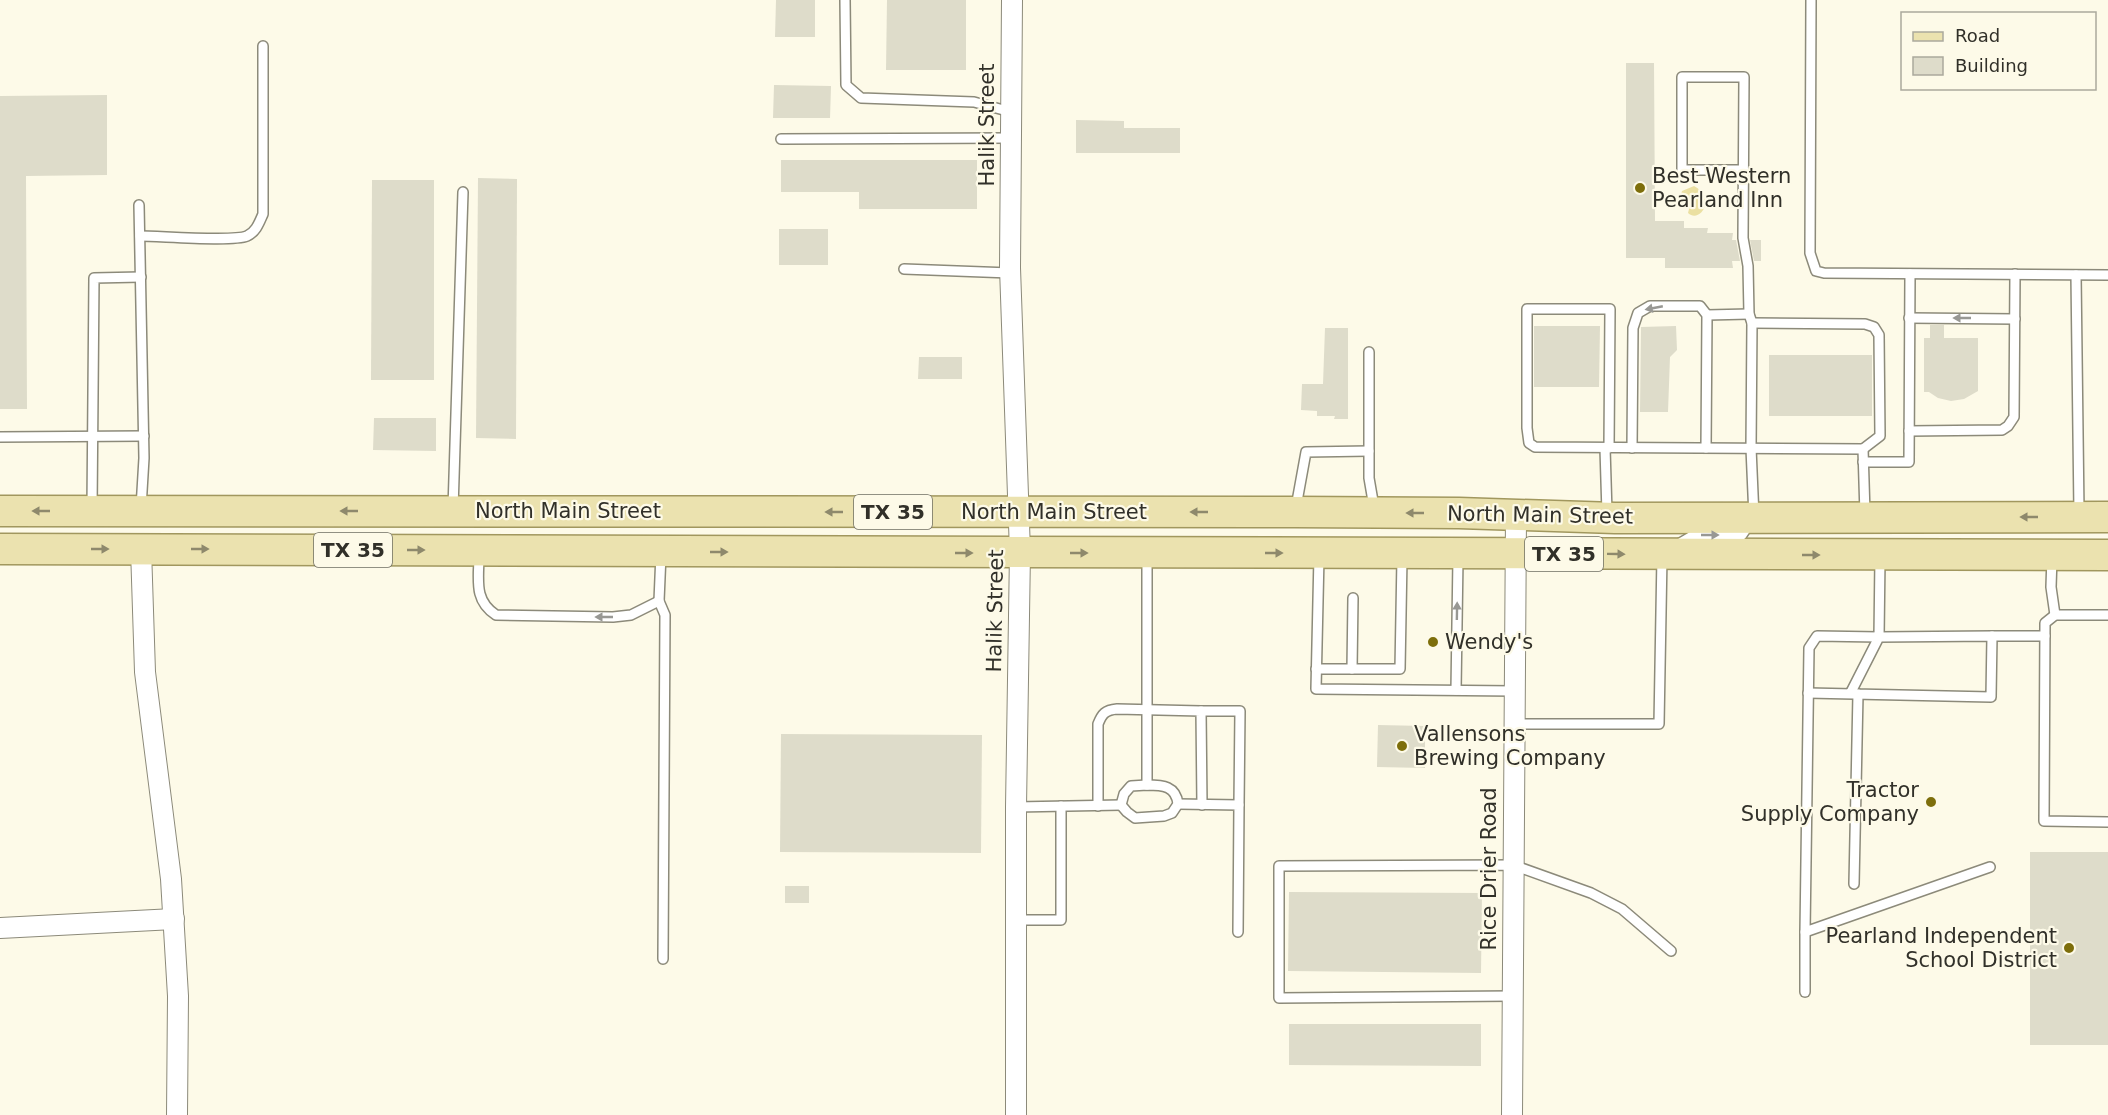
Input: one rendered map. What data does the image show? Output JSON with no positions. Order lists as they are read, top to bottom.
{
  "streets": {
    "main road": ["North Main Street", "TX 35"],
    "street": ["Halik Street", "Rice Drier Road"]
  },
  "crossings": [
    ["Halik Street", "North Main Street"],
    ["North Main Street", "Rice Drier Road"]
  ],
  "places": [
    "Best Western Pearland Inn",
    "Wendy's",
    "Vallensons Brewing Company",
    "Tractor Supply Company",
    "Pearland Independent School District"
  ],
  "legend": ["Road", "Building"]
}
